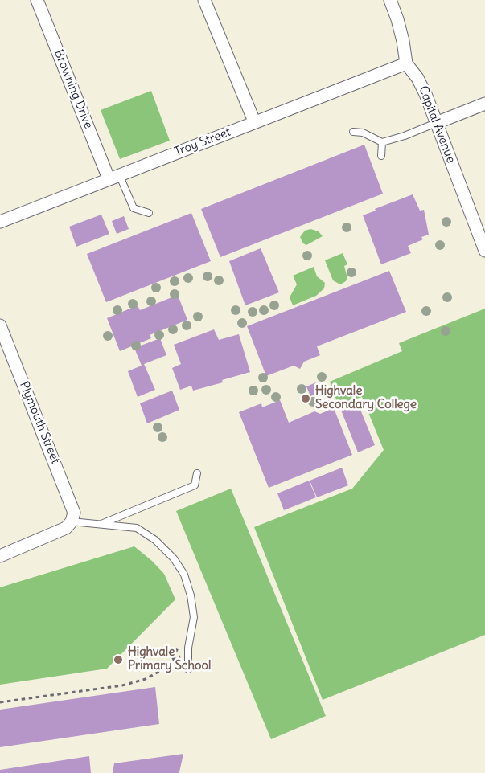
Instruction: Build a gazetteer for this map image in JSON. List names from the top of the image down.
{
  "streets": {
    "street": [
      "Browning Drive",
      "Capital Avenue",
      "Troy Street",
      "Plymouth Street"
    ]
  },
  "crossings": [
    ["Browning Drive", "Troy Street"],
    ["Capital Avenue", "Troy Street"]
  ],
  "places": ["Highvale Secondary College", "Highvale Primary School"]
}
